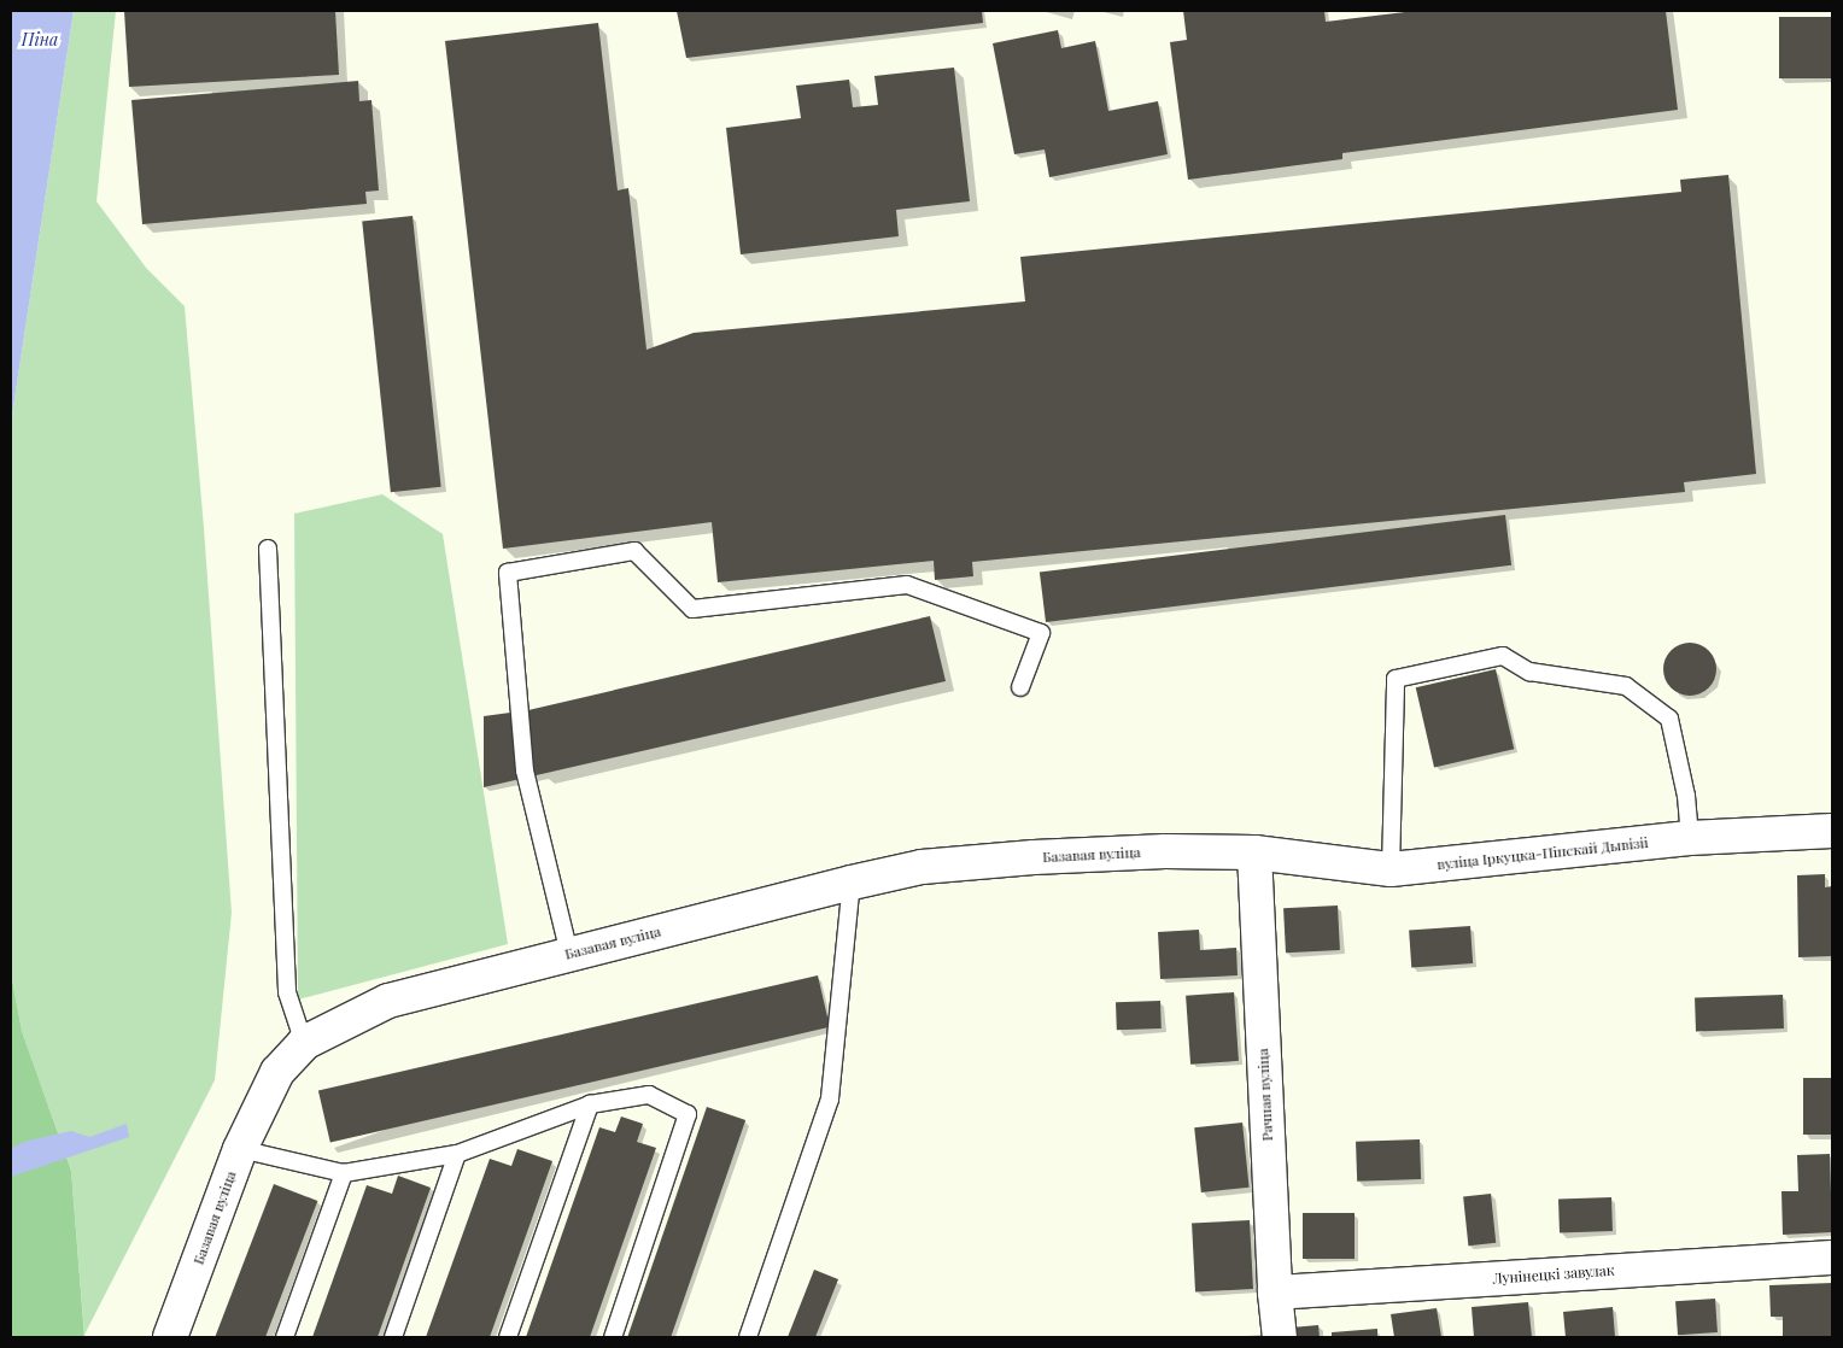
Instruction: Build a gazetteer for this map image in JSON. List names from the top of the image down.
{
  "streets": {
    "street": [
      "вуліца Іркуцка-Пінскай Дывізіі",
      "Базавая вуліца",
      "Рачная вуліца",
      "Лунінецкі завулак"
    ]
  },
  "crossings": [
    ["вуліца Іркуцка-Пінскай Дывізіі", "Базавая вуліца"],
    ["вуліца Іркуцка-Пінскай Дывізіі", "Рачная вуліца"],
    ["Базавая вуліца", "Рачная вуліца"],
    ["Рачная вуліца", "Лунінецкі завулак"]
  ],
  "water": ["Піна"]
}
